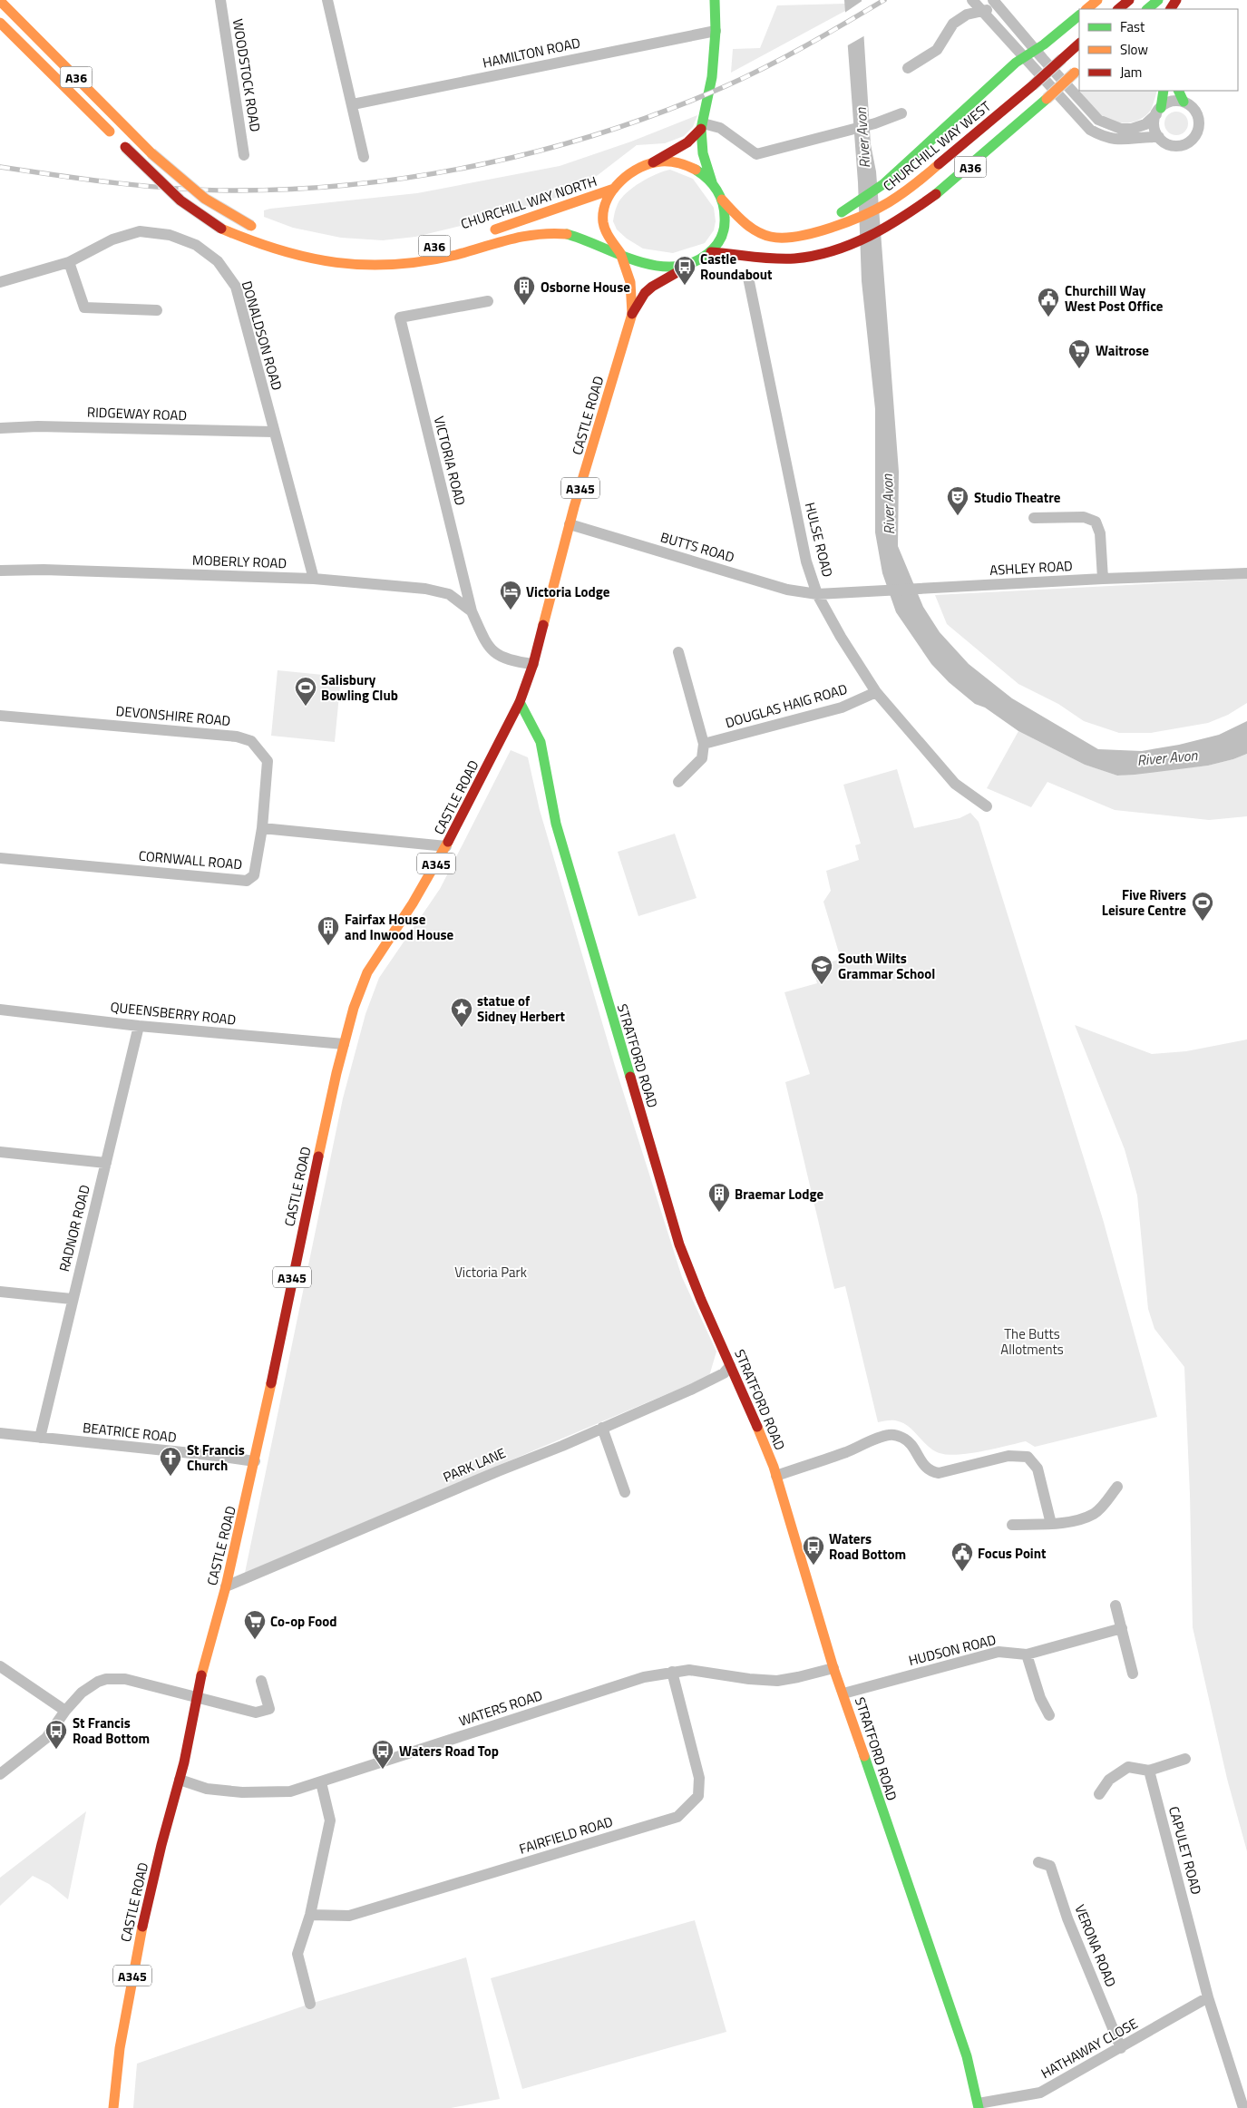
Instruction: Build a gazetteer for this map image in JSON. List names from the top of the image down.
{
  "streets": {
    "main road": [
      "A36",
      "CHURCHILL WAY WEST",
      "CHURCHILL WAY NORTH",
      "CASTLE ROAD",
      "A345",
      "STRATFORD ROAD"
    ],
    "street": [
      "HAMILTON ROAD",
      "WOODSTOCK ROAD",
      "DONALDSON ROAD",
      "RIDGEWAY ROAD",
      "VICTORIA ROAD",
      "HULSE ROAD",
      "BUTTS ROAD",
      "MOBERLY ROAD",
      "ASHLEY ROAD",
      "DOUGLAS HAIG ROAD",
      "DEVONSHIRE ROAD",
      "CORNWALL ROAD",
      "QUEENSBERRY ROAD",
      "RADNOR ROAD",
      "BEATRICE ROAD",
      "PARK LANE",
      "HUDSON ROAD",
      "WATERS ROAD",
      "FAIRFIELD ROAD",
      "CAPULET ROAD",
      "VERONA ROAD",
      "HATHAWAY CLOSE"
    ]
  },
  "crossings": [
    ["A36", "CHURCHILL WAY WEST"],
    ["A36", "CHURCHILL WAY NORTH"],
    ["A36", "A345"],
    ["CHURCHILL WAY WEST", "CHURCHILL WAY NORTH"],
    ["CHURCHILL WAY WEST", "A345"],
    ["CHURCHILL WAY NORTH", "A345"],
    ["DONALDSON ROAD", "RIDGEWAY ROAD"],
    ["DONALDSON ROAD", "MOBERLY ROAD"],
    ["CASTLE ROAD", "VICTORIA ROAD"],
    ["CASTLE ROAD", "A345"],
    ["CASTLE ROAD", "BUTTS ROAD"],
    ["CASTLE ROAD", "QUEENSBERRY ROAD"],
    ["CASTLE ROAD", "STRATFORD ROAD"],
    ["CASTLE ROAD", "BEATRICE ROAD"],
    ["CASTLE ROAD", "PARK LANE"],
    ["CASTLE ROAD", "WATERS ROAD"],
    ["VICTORIA ROAD", "MOBERLY ROAD"],
    ["HULSE ROAD", "BUTTS ROAD"],
    ["HULSE ROAD", "ASHLEY ROAD"],
    ["HULSE ROAD", "DOUGLAS HAIG ROAD"],
    ["BUTTS ROAD", "ASHLEY ROAD"],
    ["DEVONSHIRE ROAD", "CORNWALL ROAD"],
    ["QUEENSBERRY ROAD", "RADNOR ROAD"],
    ["STRATFORD ROAD", "PARK LANE"],
    ["STRATFORD ROAD", "HUDSON ROAD"],
    ["STRATFORD ROAD", "WATERS ROAD"],
    ["STRATFORD ROAD", "HATHAWAY CLOSE"],
    ["RADNOR ROAD", "BEATRICE ROAD"],
    ["WATERS ROAD", "FAIRFIELD ROAD"],
    ["CAPULET ROAD", "HATHAWAY CLOSE"],
    ["VERONA ROAD", "HATHAWAY CLOSE"]
  ],
  "water": ["River Avon"],
  "parks": ["Victoria Park", "The Butts Allotments"],
  "places": {
    "bus stop": [
      "Castle Roundabout",
      "Waters Road Bottom",
      "St Francis Road Bottom",
      "Waters Road Top"
    ],
    "building": ["Osborne House", "Fairfax House and Inwood House", "Braemar Lodge"],
    "public building": ["Churchill Way West Post Office", "Focus Point"],
    "supermarket": ["Waitrose", "Co-op Food"],
    "theatre": ["Studio Theatre"],
    "hotel": ["Victoria Lodge"],
    "sports": ["Salisbury Bowling Club", "Five Rivers Leisure Centre"],
    "school or university": ["South Wilts Grammar School"],
    "place": ["statue of Sidney Herbert"],
    "church": ["St Francis Church"]
  },
  "legend": ["Fast", "Slow", "Jam"]
}
